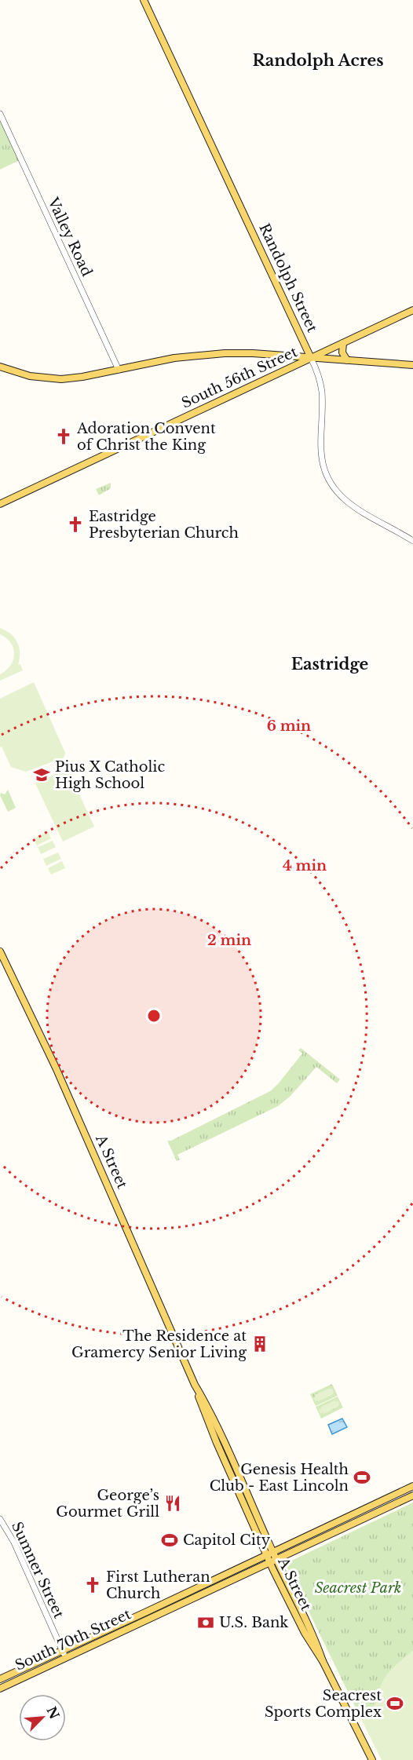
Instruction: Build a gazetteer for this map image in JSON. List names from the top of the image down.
{
  "streets": {
    "main road": [
      "Randolph Street",
      "South 56th Street",
      "A Street",
      "South 70th Street"
    ],
    "street": ["Valley Road", "Sumner Street"]
  },
  "crossings": [
    ["Randolph Street", "South 56th Street"],
    ["A Street", "South 70th Street"],
    ["Sumner Street", "South 70th Street"]
  ],
  "districts": ["Randolph Acres", "Eastridge"],
  "parks": ["Seacrest Park"],
  "places": {
    "church": ["Adoration Convent of Christ the King", "Eastridge Presbyterian Church", "First Lutheran Church"],
    "school or university": ["Pius X Catholic High School"],
    "building": ["The Residence at Gramercy Senior Living"],
    "sports": ["Genesis Health Club - East Lincoln", "Capitol City", "Seacrest Sports Complex"],
    "restaurant": ["George’s Gourmet Grill"],
    "bank": ["U.S. Bank"]
  },
  "north": "top right",
  "rings": ["6 min", "4 min", "2 min"]
}
